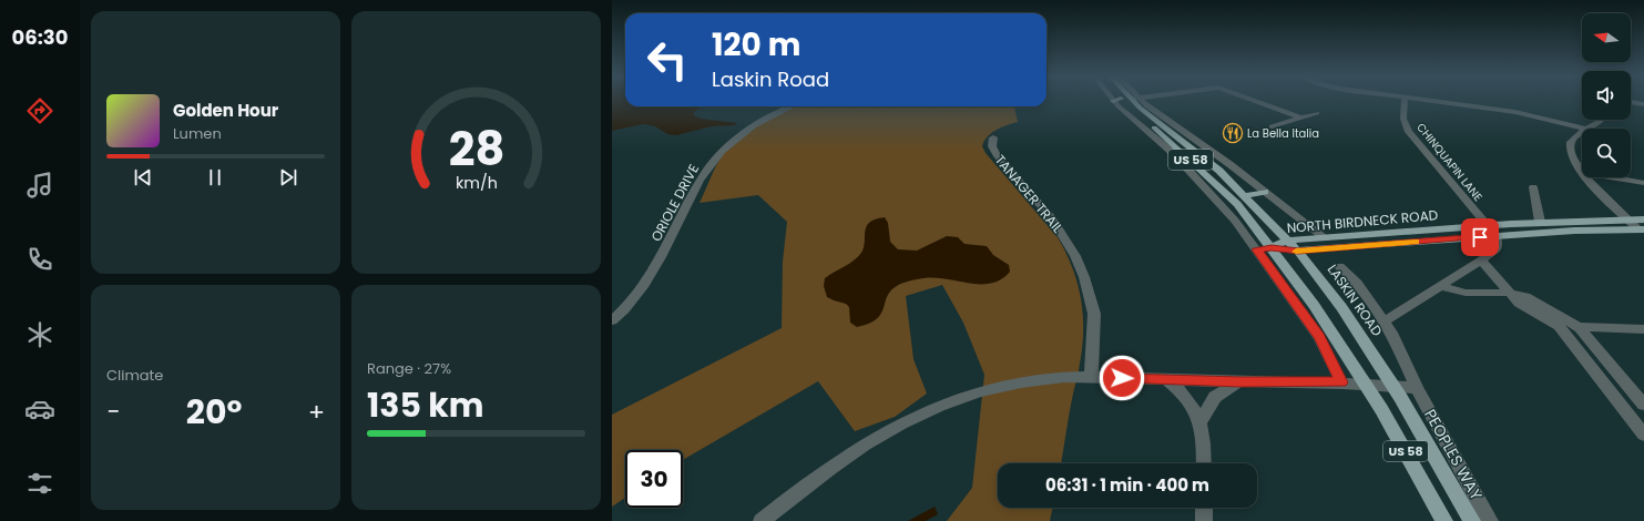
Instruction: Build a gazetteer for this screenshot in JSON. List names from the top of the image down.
{
  "streets": {
    "main road": ["US 58", "NORTH BIRDNECK ROAD", "LASKIN ROAD"],
    "street": [
      "CHINQUAPIN LANE",
      "TANAGER TRAIL",
      "ORIOLE DRIVE",
      "PEOPLES WAY"
    ]
  },
  "crossings": [
    ["US 58", "NORTH BIRDNECK ROAD"],
    ["CHINQUAPIN LANE", "NORTH BIRDNECK ROAD"],
    ["NORTH BIRDNECK ROAD", "LASKIN ROAD"]
  ],
  "places": {
    "restaurant": ["La Bella Italia"]
  },
  "north": "left",
  "page": {
    "tabs": "06:30",
    "turn": ["120 m", "Laskin Road"],
    "song": ["Golden Hour", "Lumen"],
    "tile": [
      "Climate",
      ["Range · 27%", "135 km"]
    ],
    "heat": ["−", "20°", "+"],
    "limit": "30",
    "trip": "06:31 · 1 min · 400 m",
    "gauge": ["28", "km/h"]
  }
}
